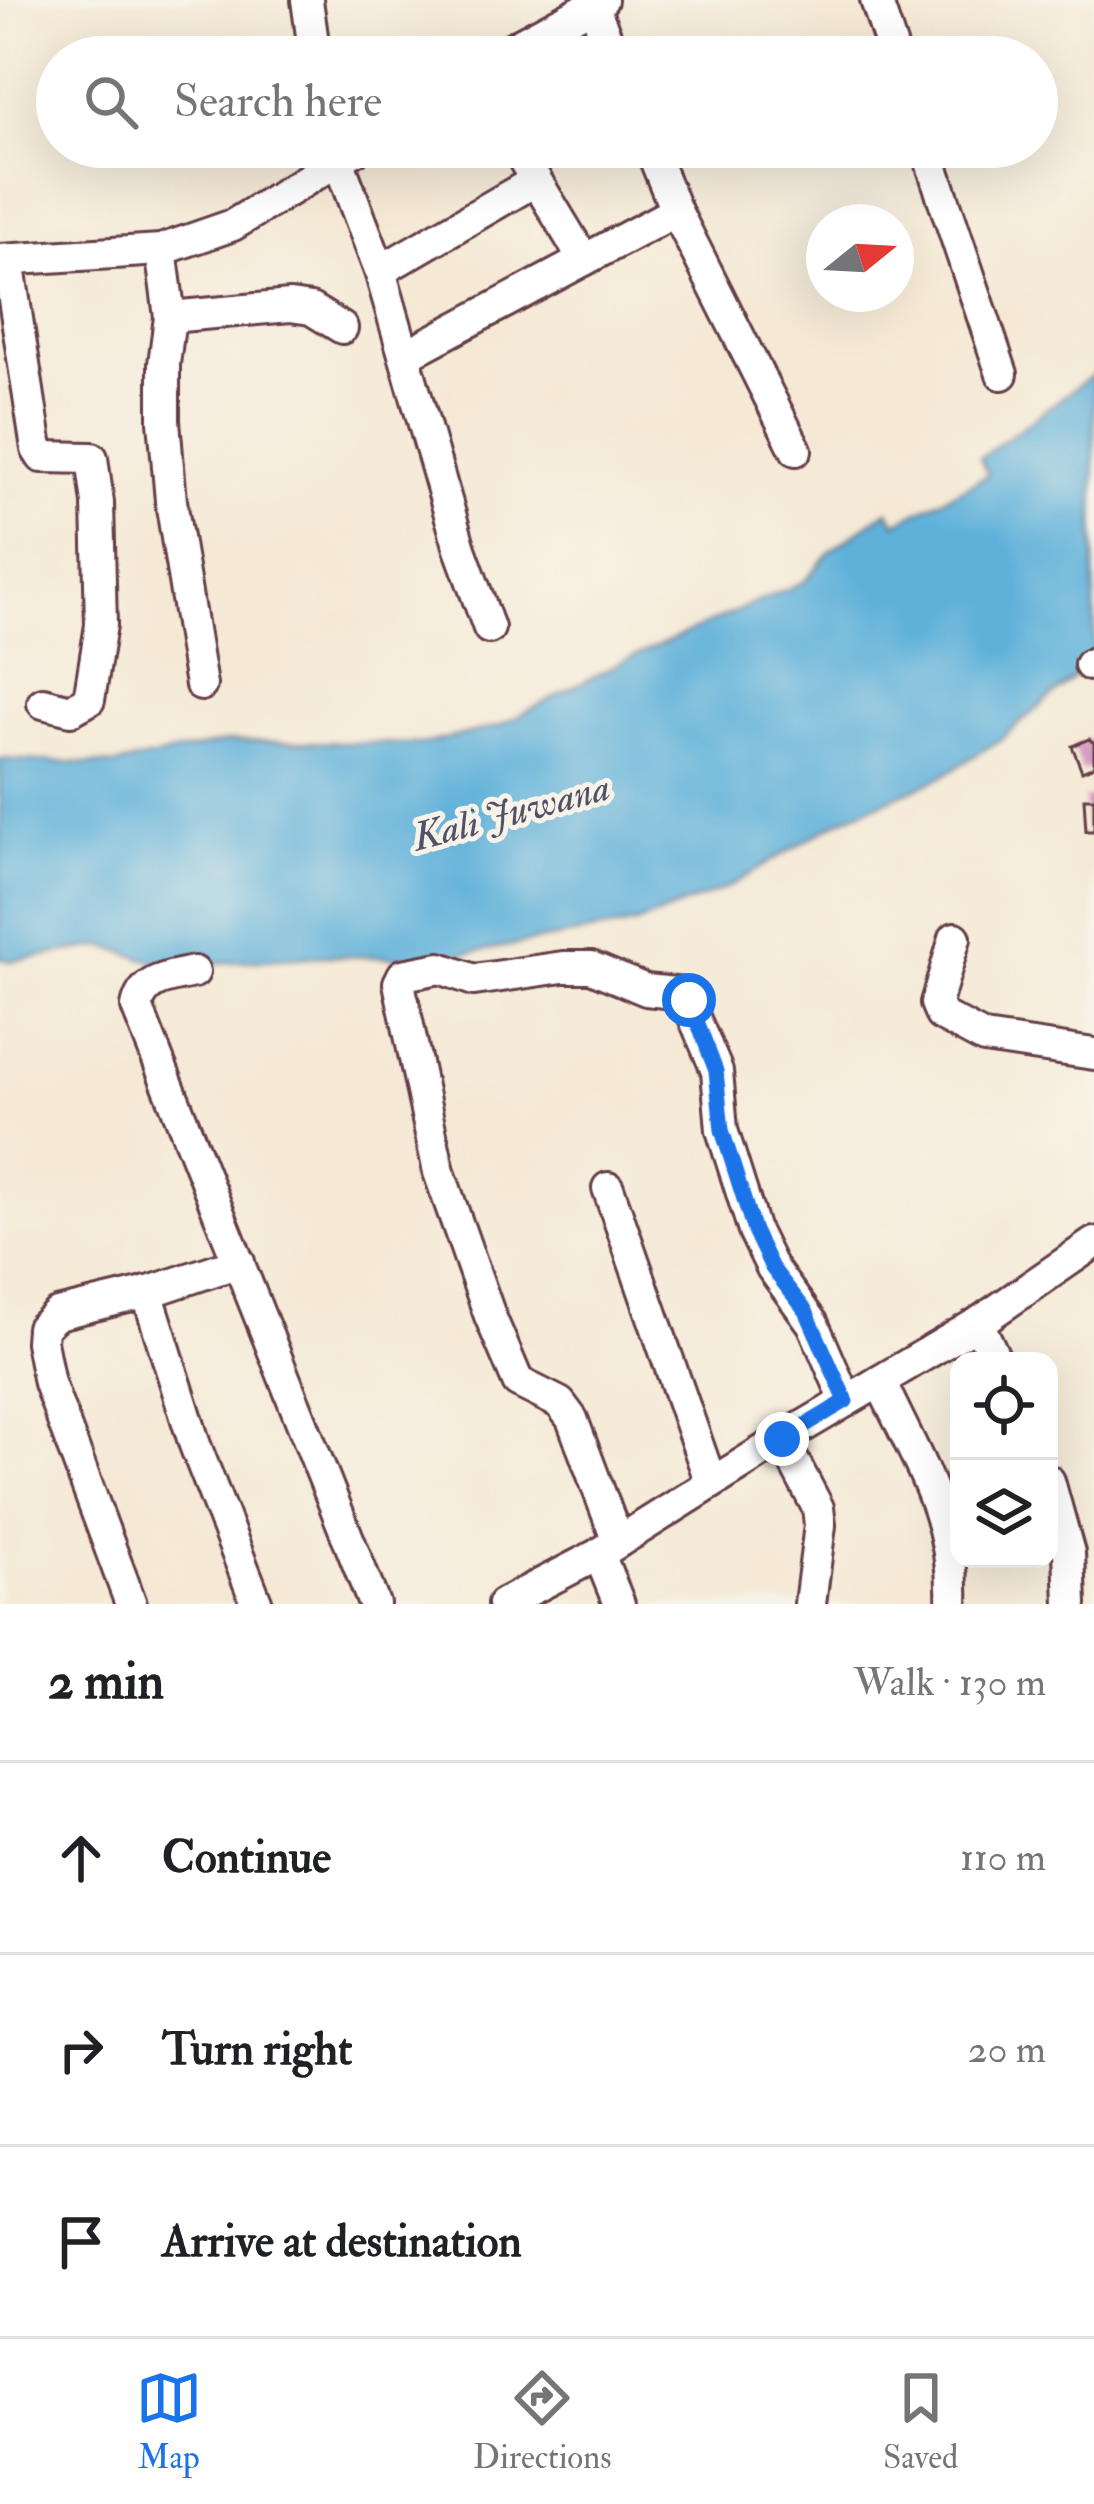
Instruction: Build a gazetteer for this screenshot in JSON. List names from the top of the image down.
{
  "water": ["Kali Juwana"],
  "north": "right",
  "page": {
    "search": "Search here",
    "heading": ["2 min", "Walk · 130 m"],
    "list": [
      ["Continue", "110 m"],
      ["Turn right", "20 m"],
      "Arrive at destination"
    ],
    "nav": ["Map", "Directions", "Saved"]
  }
}
